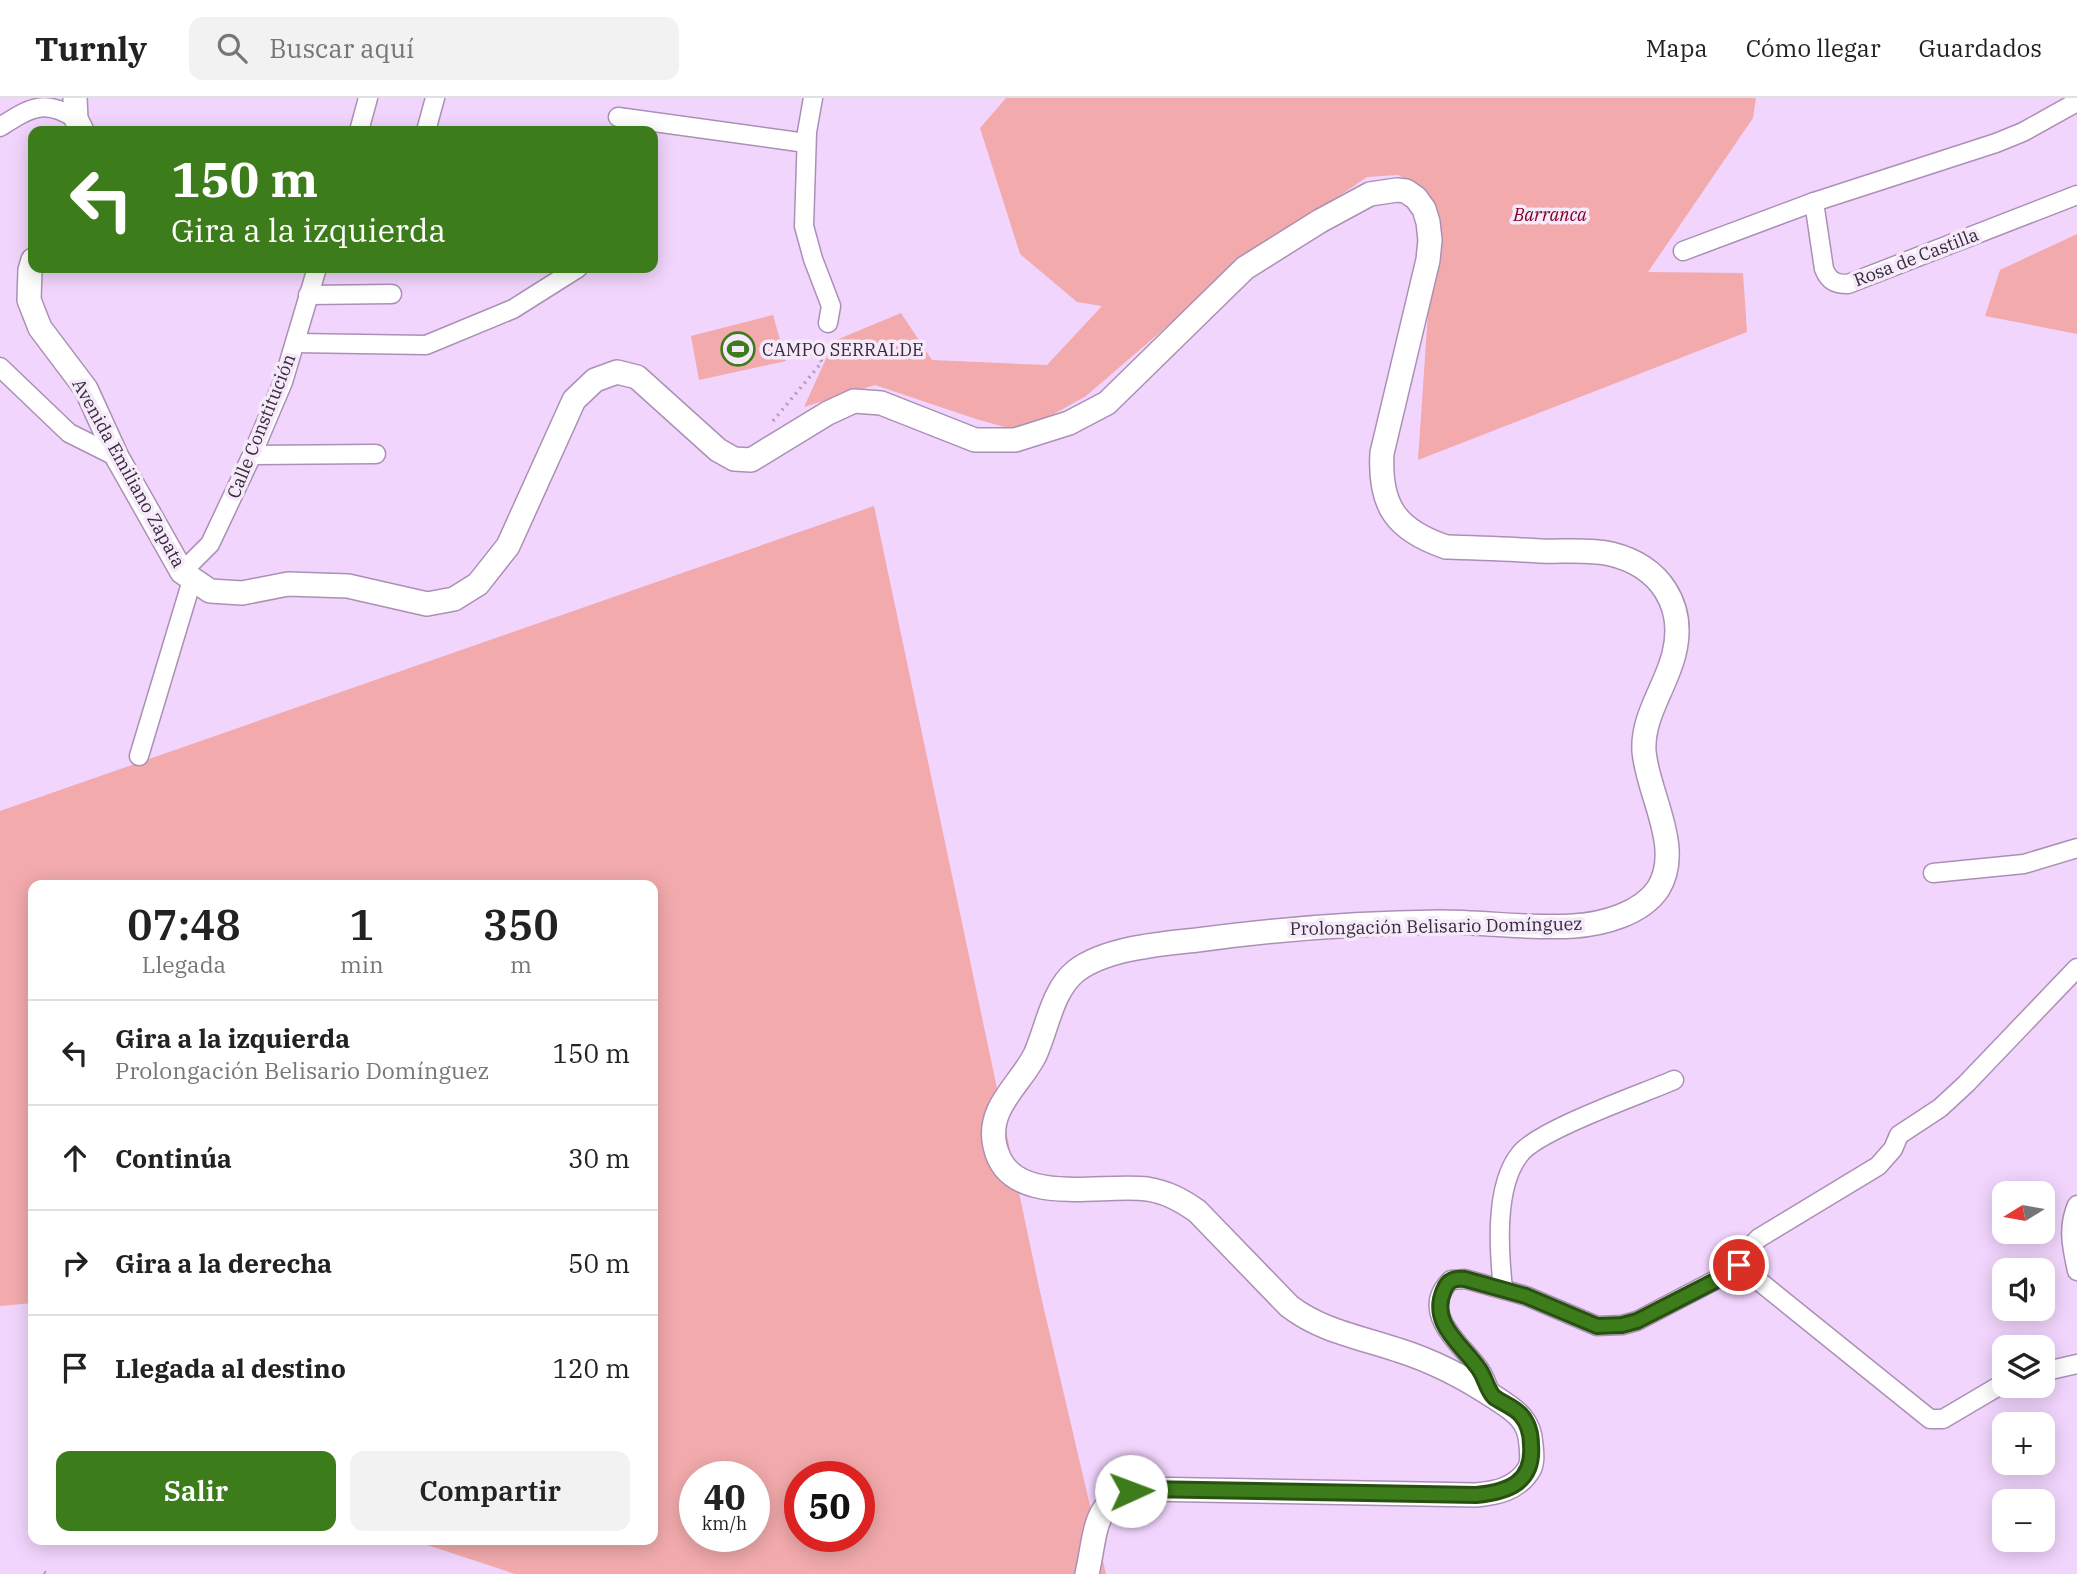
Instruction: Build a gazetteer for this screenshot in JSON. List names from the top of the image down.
{
  "streets": {
    "main road": ["Avenida Emiliano Zapata", "Prolongación Belisario Domínguez"],
    "street": ["Rosa de Castilla", "Calle Constitución"]
  },
  "crossings": [
    ["Calle Constitución", "Avenida Emiliano Zapata"],
    ["Avenida Emiliano Zapata", "Prolongación Belisario Domínguez"]
  ],
  "parks": ["Barranca"],
  "places": {
    "sports": ["CAMPO SERRALDE"]
  },
  "north": "left",
  "page": {
    "header": "Turnly",
    "search": "Buscar aquí",
    "nav": ["Mapa", "Cómo llegar", "Guardados"],
    "turn": ["150 m", "Gira a la izquierda"],
    "eta": [
      "07:48",
      "Llegada",
      "1",
      "min",
      "350",
      "m"
    ],
    "list": [
      {
        "name": "Gira a la izquierda",
        "note": "Prolongación Belisario Domínguez",
        "value": "150 m"
      },
      {
        "name": "Continúa",
        "value": "30 m"
      },
      {
        "name": "Gira a la derecha",
        "value": "50 m"
      },
      {
        "name": "Llegada al destino",
        "value": "120 m"
      }
    ],
    "map_buttons": ["+", "−"],
    "buttons": ["Salir", "Compartir"],
    "speed": "40 km/h",
    "limit": "50"
  }
}
